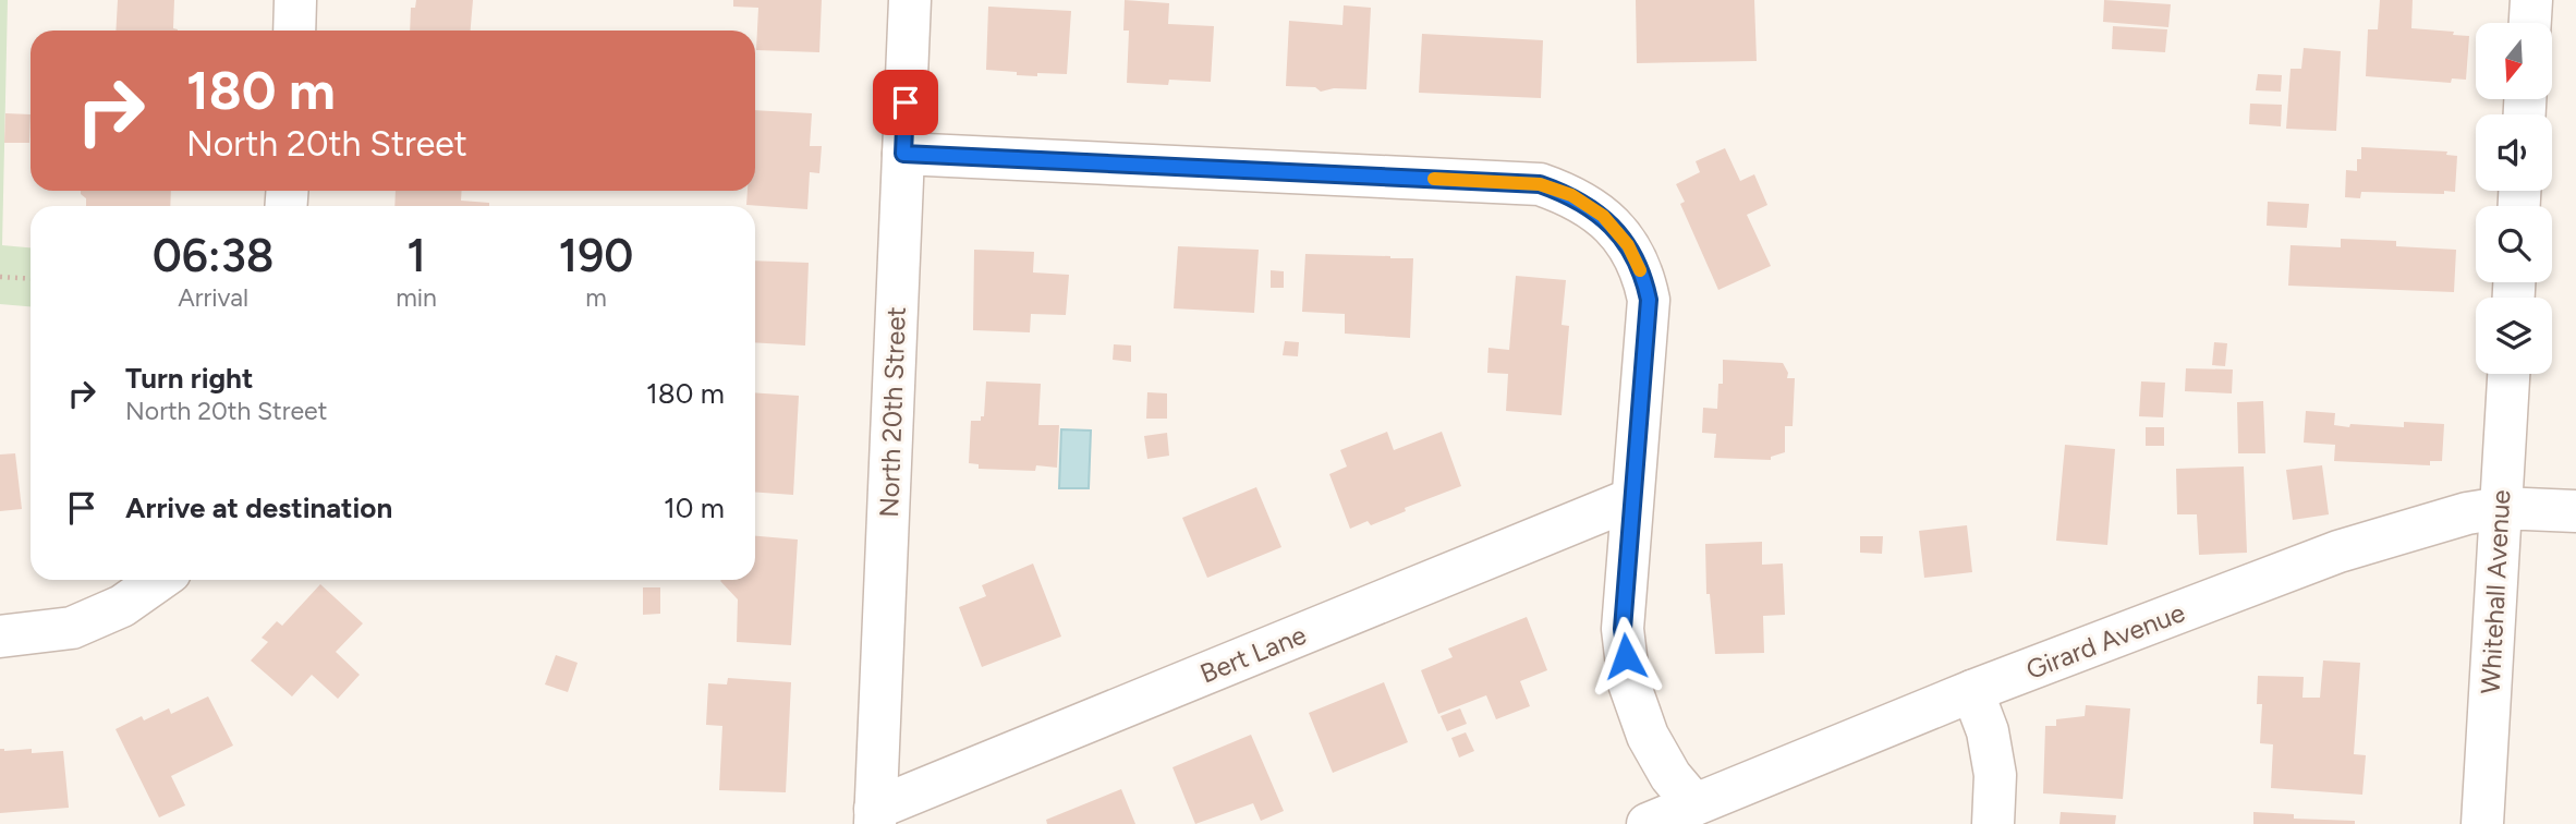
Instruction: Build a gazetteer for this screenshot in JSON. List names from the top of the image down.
{
  "streets": {
    "street": [
      "North 20th Street",
      "Whitehall Avenue",
      "Girard Avenue",
      "Bert Lane"
    ]
  },
  "crossings": [
    ["North 20th Street", "Bert Lane"],
    ["Whitehall Avenue", "Girard Avenue"]
  ],
  "north": "bottom",
  "page": {
    "turn": ["180 m", "North 20th Street"],
    "eta": [
      "06:38",
      "Arrival",
      "1",
      "min",
      "190",
      "m"
    ],
    "list": [
      {
        "name": "Turn right",
        "note": "North 20th Street",
        "value": "180 m"
      },
      {
        "name": "Arrive at destination",
        "value": "10 m"
      }
    ]
  }
}
